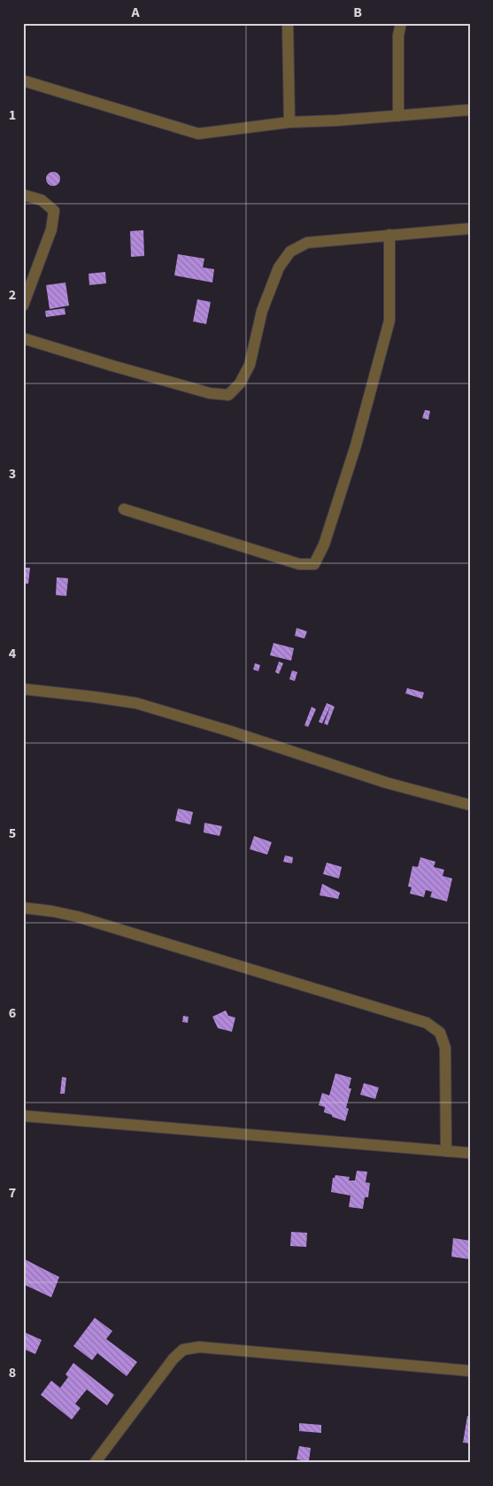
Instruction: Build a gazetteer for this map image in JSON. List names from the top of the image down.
{
  "grid": {
    "columns": ["A", "B"],
    "rows": [
      "1",
      "2",
      "3",
      "4",
      "5",
      "6",
      "7",
      "8"
    ]
  }
}
